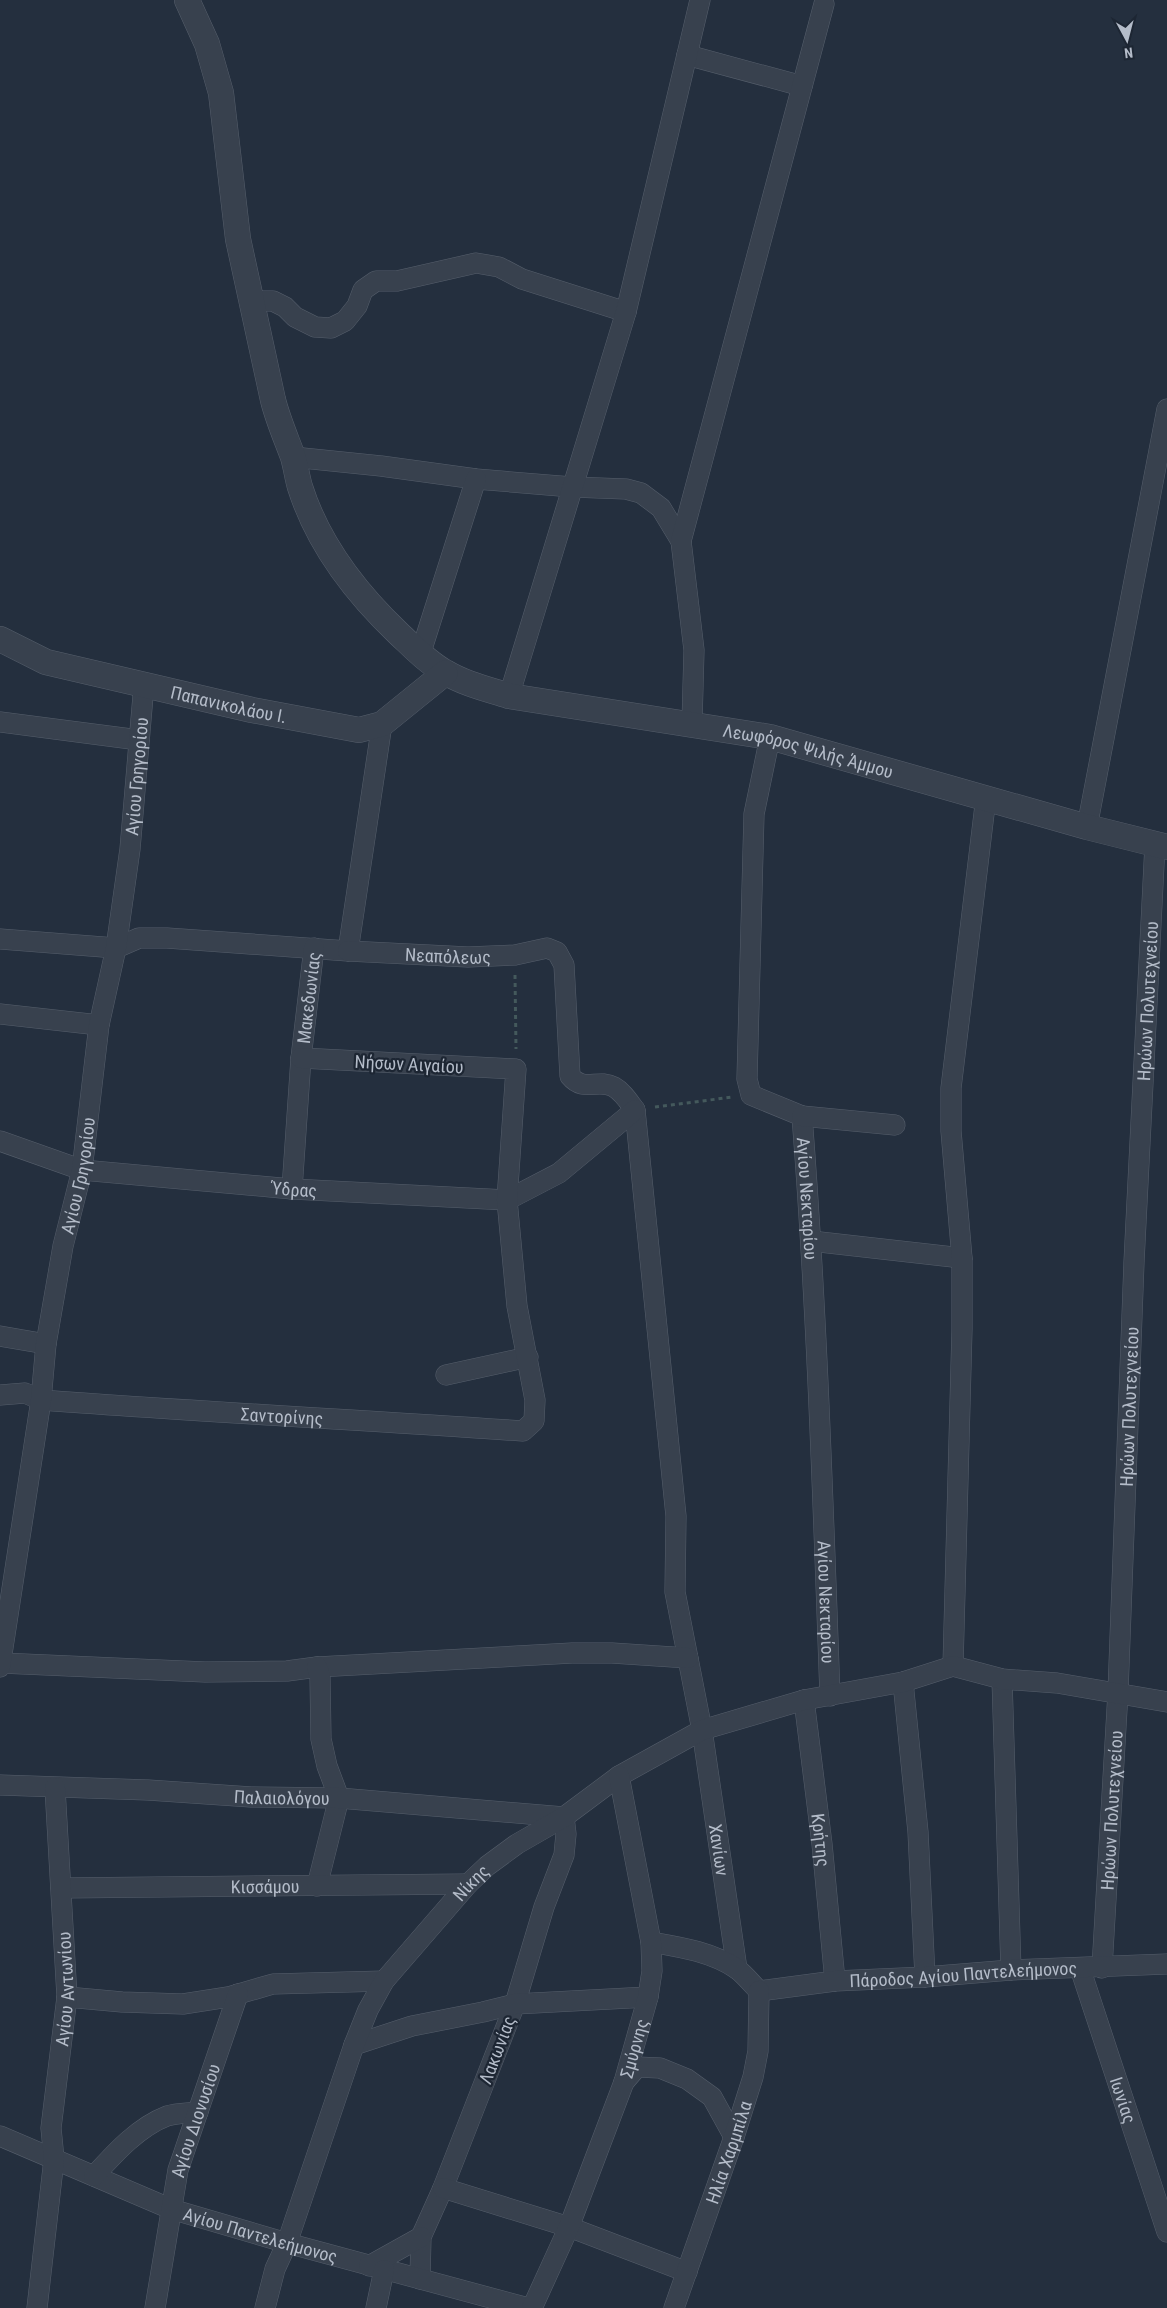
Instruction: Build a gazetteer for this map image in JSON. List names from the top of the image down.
{
  "streets": {
    "street": [
      "Παπανικολάου Ι.",
      "Λεωφόρος Ψιλής Άμμου",
      "Αγίου Γρηγορίου",
      "Νεαπόλεως",
      "Μακεδωνίας",
      "Ηρώων Πολυτεχνείου",
      "Νήσων Αιγαίου",
      "Ύδρας",
      "Αγίου Νεκταρίου",
      "Σαντορίνης",
      "Παλαιολόγου",
      "Κρήτης",
      "Χανίων",
      "Νίκης",
      "Κισσάμου",
      "Πάροδος Αγίου Παντελεήμονος",
      "Αγίου Αντωνίου",
      "Σμύρνης",
      "Λακωνίας",
      "Ιωνίας",
      "Αγίου Διονυσίου",
      "Ηλία Χαρμπίλα",
      "Αγίου Παντελεήμονος"
    ]
  },
  "crossings": [
    ["Παπανικολάου Ι.", "Λεωφόρος Ψιλής Άμμου"],
    ["Παπανικολάου Ι.", "Αγίου Γρηγορίου"],
    ["Παπανικολάου Ι.", "Μακεδωνίας"],
    ["Λεωφόρος Ψιλής Άμμου", "Ηρώων Πολυτεχνείου"],
    ["Αγίου Γρηγορίου", "Ύδρας"],
    ["Αγίου Γρηγορίου", "Σαντορίνης"],
    ["Νεαπόλεως", "Μακεδωνίας"],
    ["Νεαπόλεως", "Χανίων"],
    ["Μακεδωνίας", "Νήσων Αιγαίου"],
    ["Μακεδωνίας", "Ύδρας"],
    ["Ηρώων Πολυτεχνείου", "Πάροδος Αγίου Παντελεήμονος"],
    ["Αγίου Νεκταρίου", "Νίκης"],
    ["Παλαιολόγου", "Νίκης"],
    ["Παλαιολόγου", "Αγίου Αντωνίου"],
    ["Παλαιολόγου", "Λακωνίας"],
    ["Κρήτης", "Νίκης"],
    ["Κρήτης", "Πάροδος Αγίου Παντελεήμονος"],
    ["Χανίων", "Νίκης"],
    ["Νίκης", "Κισσάμου"],
    ["Νίκης", "Σμύρνης"],
    ["Νίκης", "Λακωνίας"],
    ["Νίκης", "Αγίου Παντελεήμονος"],
    ["Κισσάμου", "Αγίου Αντωνίου"],
    ["Πάροδος Αγίου Παντελεήμονος", "Ιωνίας"],
    ["Πάροδος Αγίου Παντελεήμονος", "Ηλία Χαρμπίλα"],
    ["Αγίου Αντωνίου", "Αγίου Παντελεήμονος"],
    ["Λακωνίας", "Αγίου Παντελεήμονος"],
    ["Αγίου Διονυσίου", "Αγίου Παντελεήμονος"]
  ],
  "north": "bottom"
}
